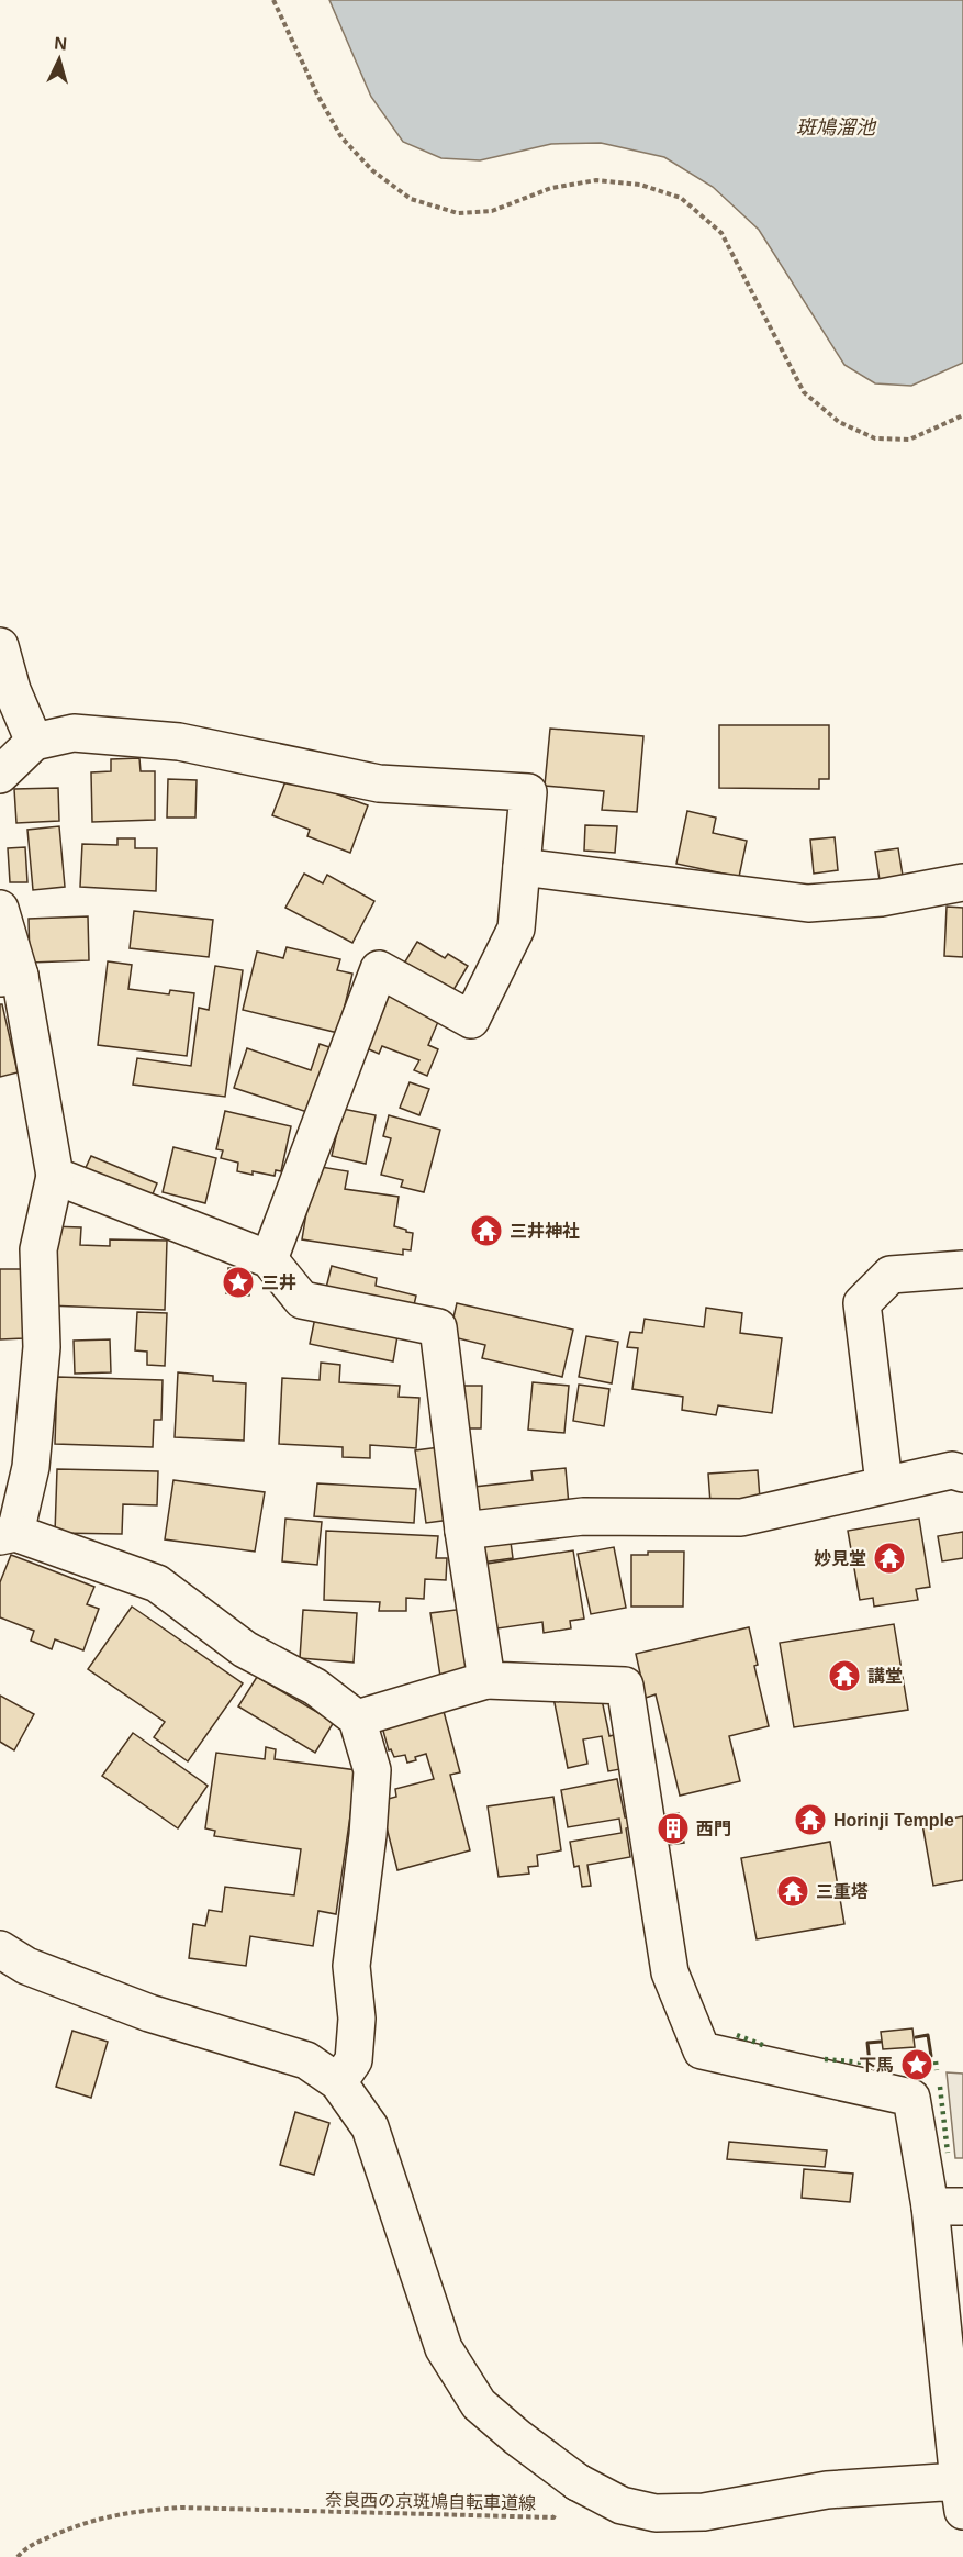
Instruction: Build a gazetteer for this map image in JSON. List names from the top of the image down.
{
  "streets": {
    "path": ["奈良西の京斑鳩自転車道線"]
  },
  "water": ["斑鳩溜池"],
  "places": {
    "temple": [
      "三井神社",
      "妙見堂",
      "講堂",
      "Horinji Temple",
      "三重塔"
    ],
    "place": ["三井", "下馬"],
    "building": ["西門"]
  },
  "north": "top"
}
